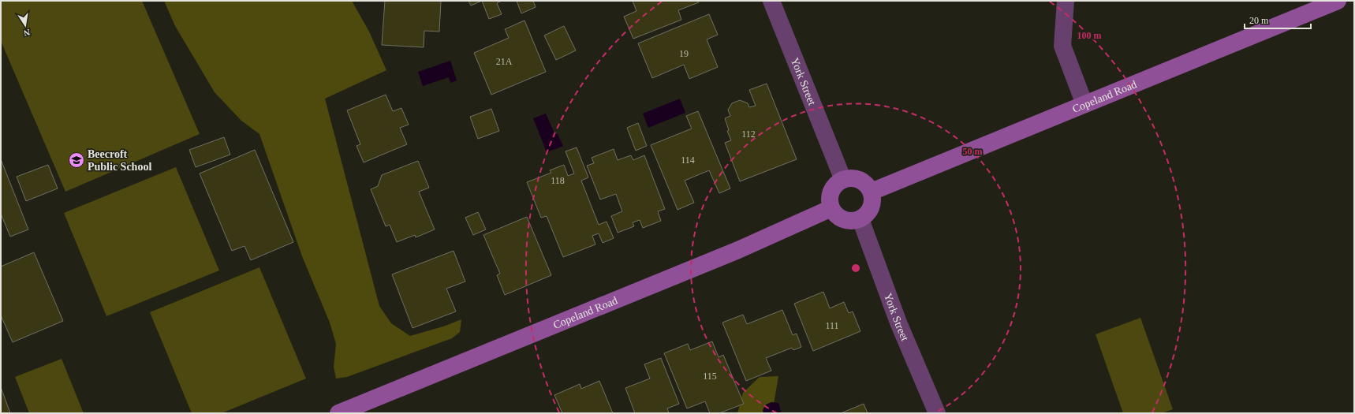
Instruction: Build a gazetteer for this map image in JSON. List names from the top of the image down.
{
  "streets": {
    "main road": ["Copeland Road"],
    "street": ["York Street"]
  },
  "crossings": [
    ["York Street", "Copeland Road"]
  ],
  "places": {
    "school or university": ["Beecroft Public School"]
  },
  "house_numbers": [
    "19",
    "21A",
    "112",
    "114",
    "118",
    "111",
    "115"
  ],
  "scale_bar": "20 m",
  "north": "bottom",
  "rings": ["100 m", "50 m"]
}
